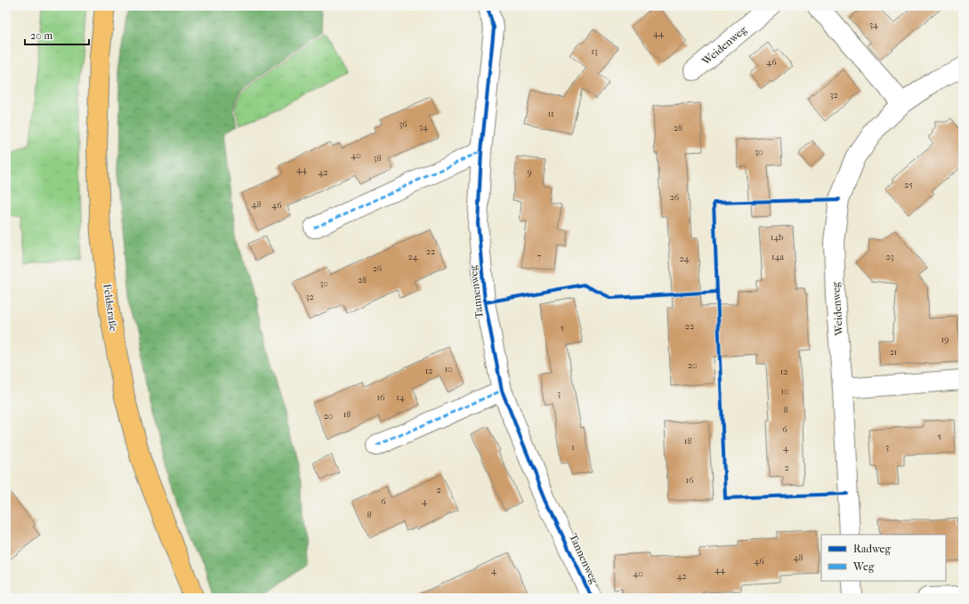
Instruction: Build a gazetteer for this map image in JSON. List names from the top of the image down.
{
  "streets": {
    "main road": ["Feldstraße"],
    "street": ["Weidenweg", "Tannenweg"]
  },
  "house_numbers": [
    "34",
    "44",
    "13",
    "46",
    "32",
    "11",
    "36",
    "34",
    "28",
    "30",
    "40",
    "38",
    "44",
    "42",
    "9",
    "25",
    "26",
    "48",
    "46",
    "14b",
    "22",
    "24",
    "7",
    "14a",
    "23",
    "24",
    "26",
    "28",
    "30",
    "32",
    "22",
    "5",
    "19",
    "21",
    "20",
    "10",
    "12",
    "12",
    "10",
    "3",
    "16",
    "14",
    "8",
    "18",
    "20",
    "6",
    "5",
    "18",
    "1",
    "3",
    "4",
    "2",
    "16",
    "2",
    "6",
    "4",
    "8",
    "48",
    "46",
    "44",
    "4",
    "40",
    "42"
  ],
  "legend": ["Radweg", "Weg"],
  "scale_bar": "20 m"
}
